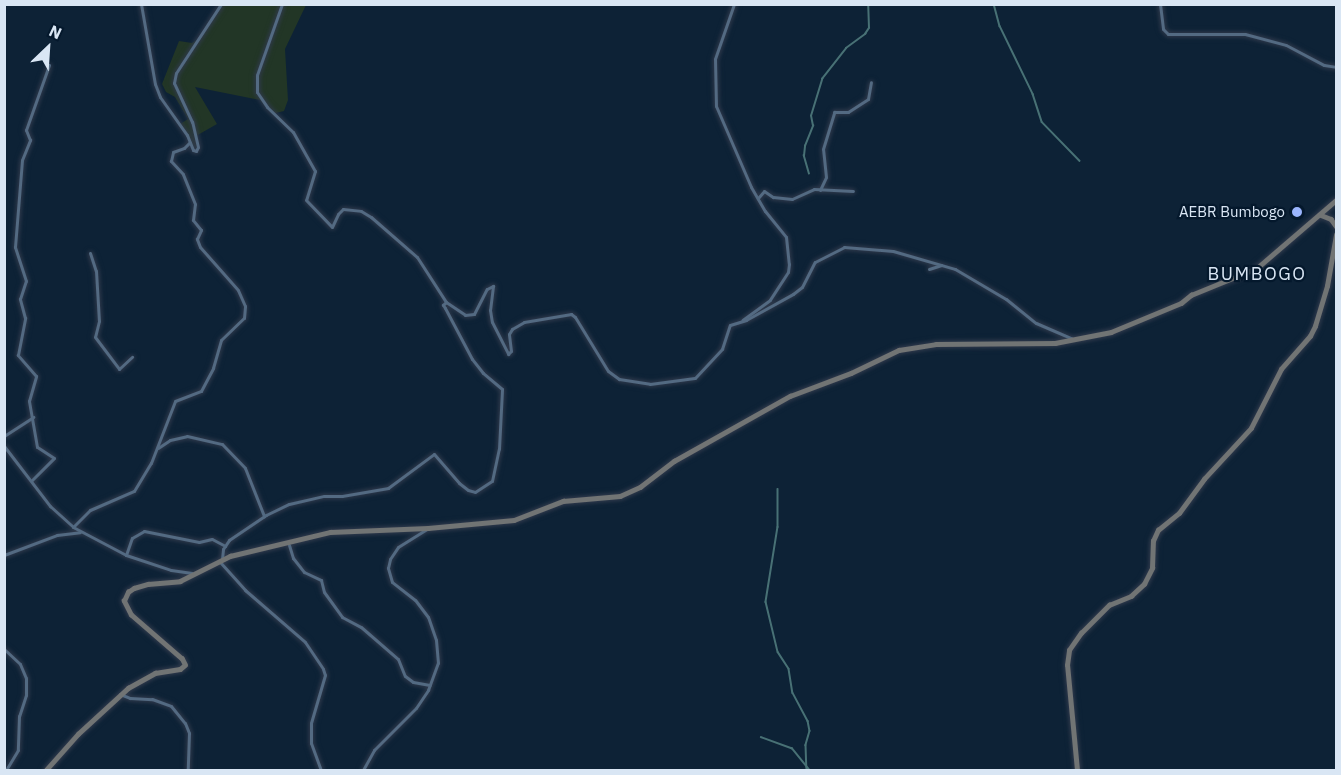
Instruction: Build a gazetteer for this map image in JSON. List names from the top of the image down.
{
  "districts": ["BUMBOGO"],
  "places": ["AEBR Bumbogo"],
  "north": "top right"
}
